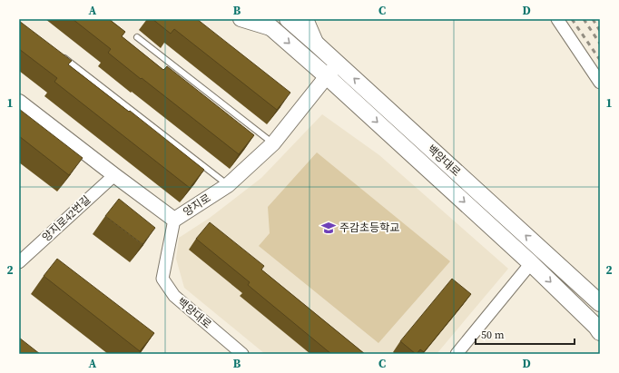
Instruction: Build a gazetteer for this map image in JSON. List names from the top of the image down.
{
  "streets": {
    "main road": ["백양대로"],
    "street": ["양지로", "양지로42번길"]
  },
  "crossings": [
    ["백양대로", "양지로"],
    ["양지로", "양지로42번길"]
  ],
  "places": {
    "school or university": ["주감초등학교"]
  },
  "scale_bar": "50 m",
  "grid": {
    "columns": [
      "A",
      "B",
      "C",
      "D"
    ],
    "rows": ["1", "2"]
  }
}
